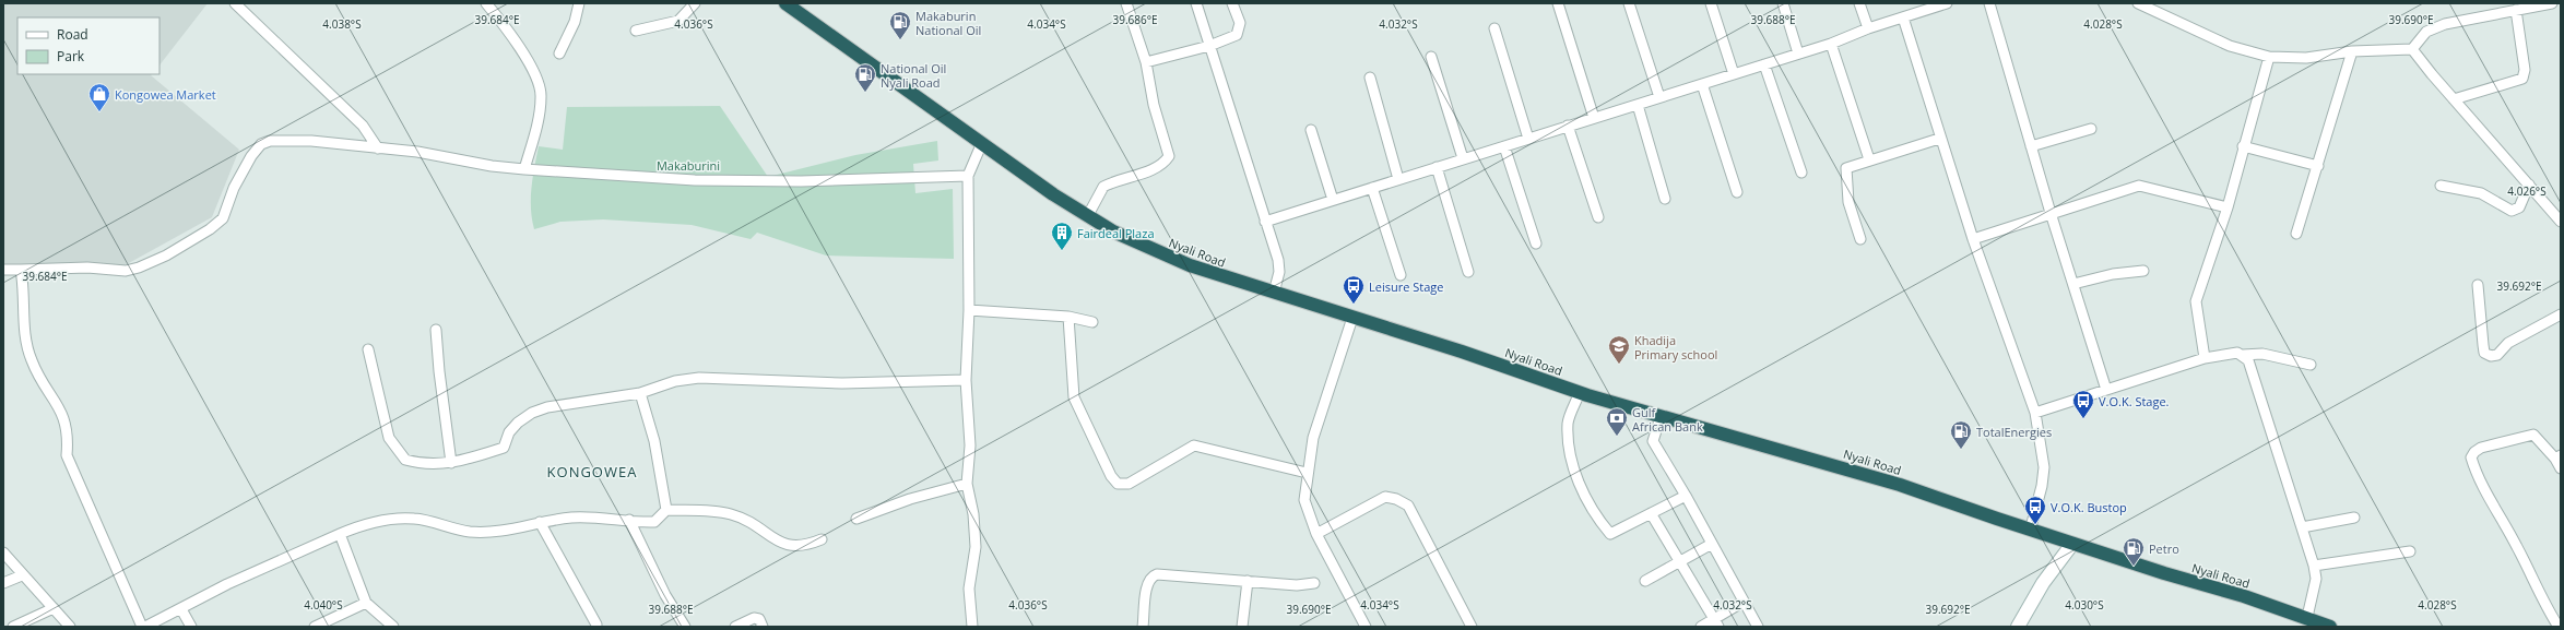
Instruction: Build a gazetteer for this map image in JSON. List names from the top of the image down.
{
  "streets": {
    "highway": ["Nyali Road"]
  },
  "districts": ["KONGOWEA"],
  "parks": ["Makaburini"],
  "places": {
    "fuel station": [
      "Makaburin National Oil",
      "National Oil Nyali Road",
      "TotalEnergies",
      "Petro"
    ],
    "shop": ["Kongowea Market"],
    "building": ["Fairdeal Plaza"],
    "bus stop": ["Leisure Stage", "V.O.K. Stage.", "V.O.K. Bustop"],
    "school or university": ["Khadija Primary school"],
    "bank": ["Gulf African Bank"]
  },
  "legend": ["Road", "Park"],
  "coordinates": [
    "39.684°E",
    "39.686°E",
    "39.690°E",
    "39.688°E",
    "4.038°S",
    "4.036°S",
    "4.034°S",
    "4.032°S",
    "4.028°S",
    "4.026°S",
    "39.692°E",
    "4.040°S",
    "4.030°S"
  ]
}
